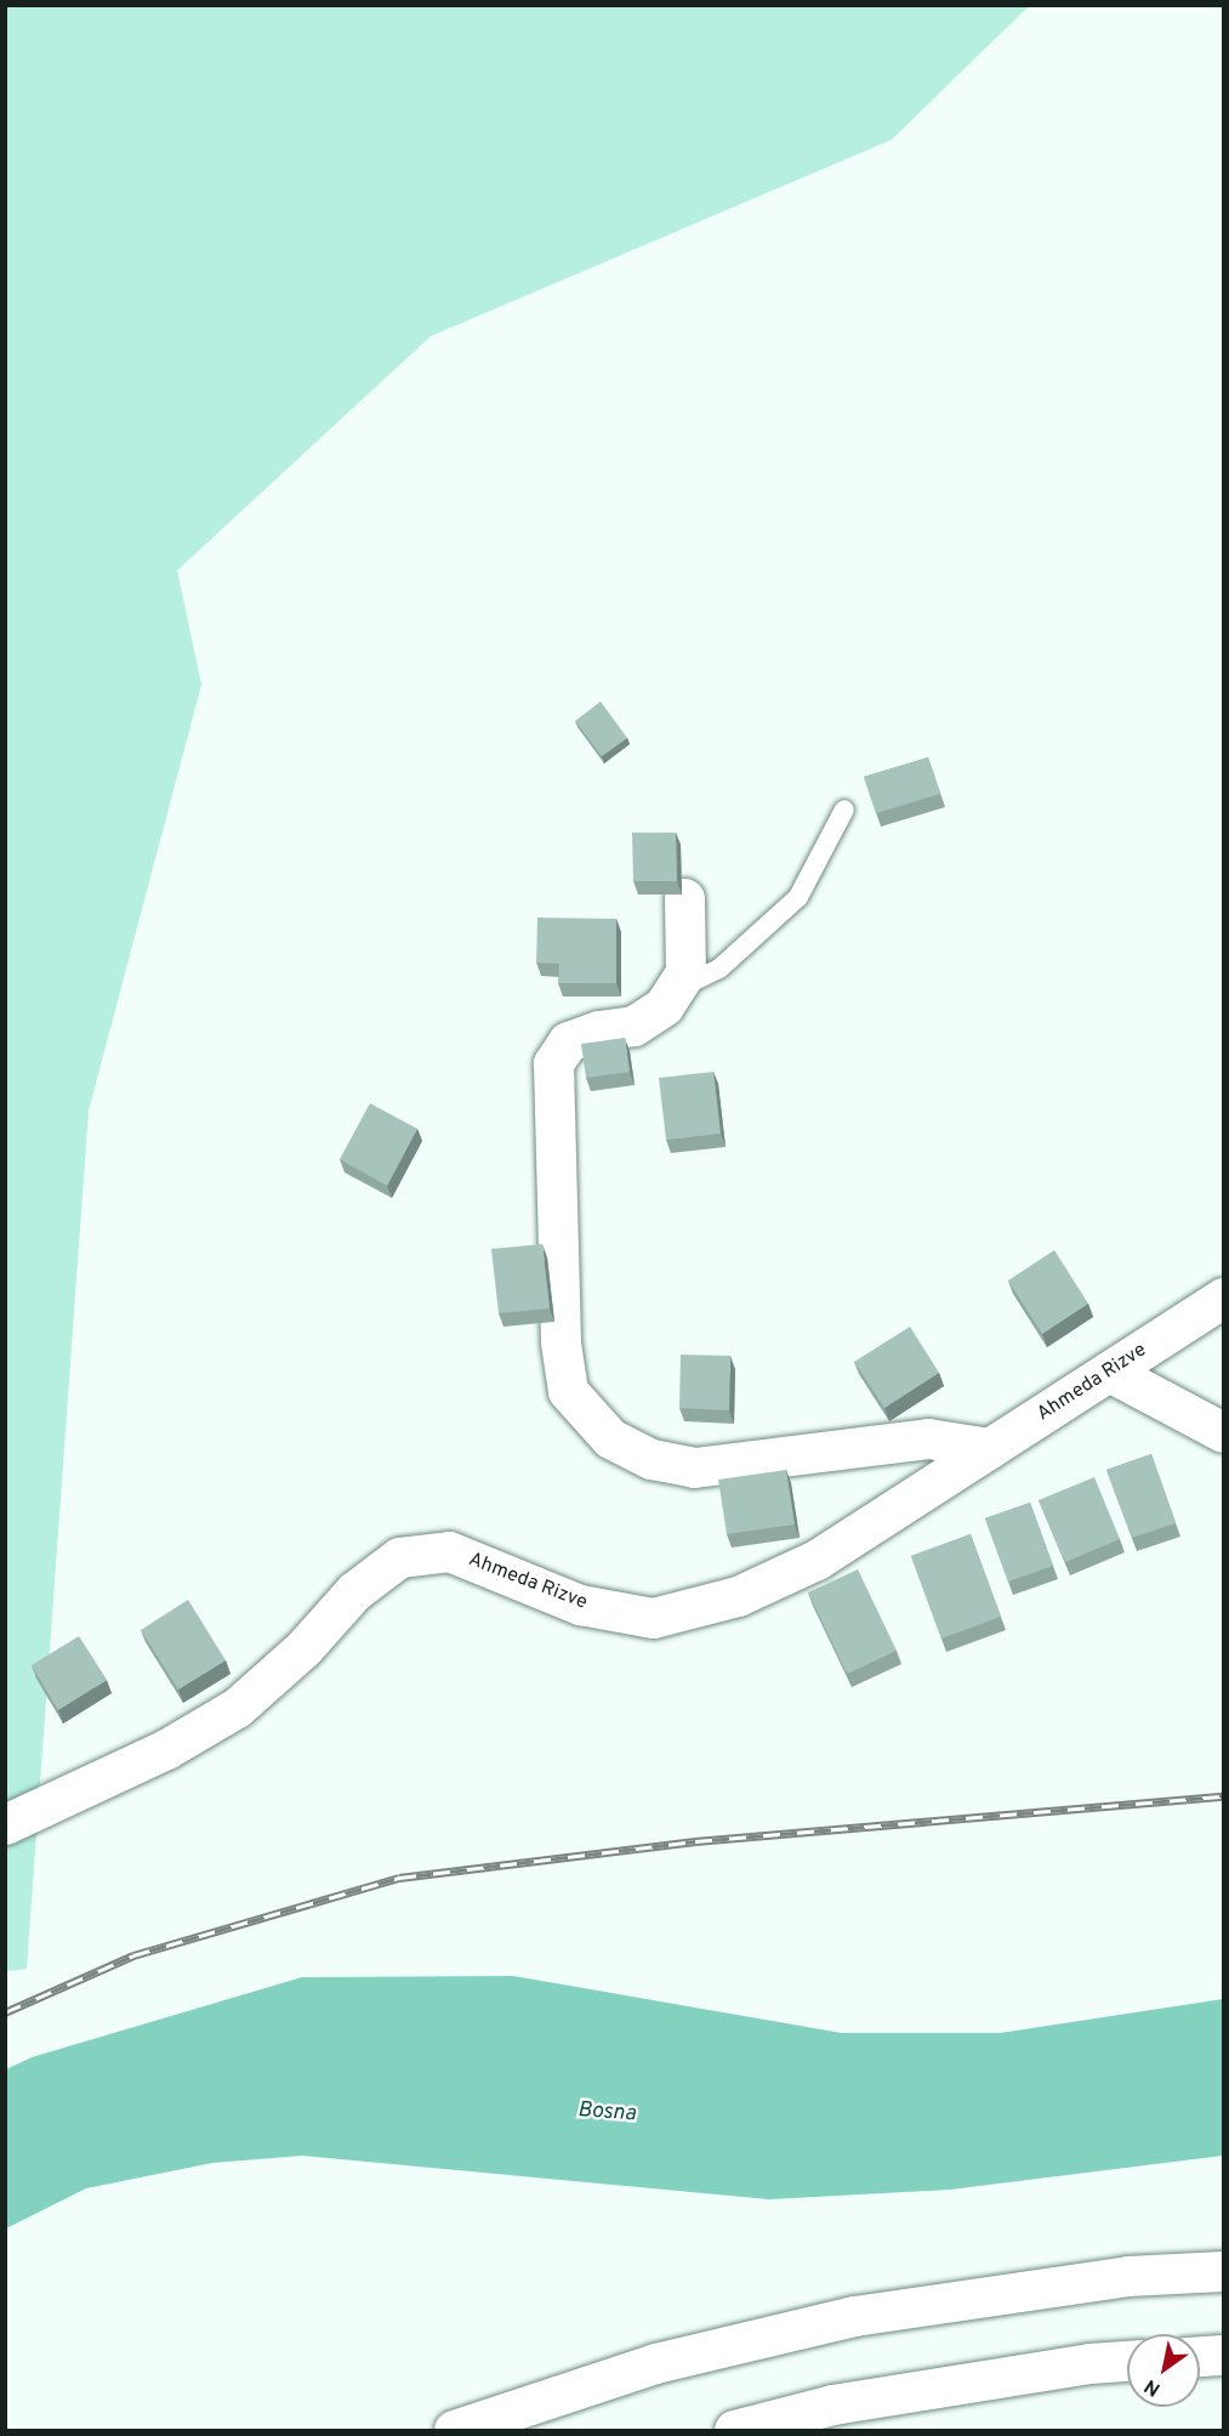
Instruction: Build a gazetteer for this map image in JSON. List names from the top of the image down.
{
  "streets": {
    "main road": ["Ahmeda Rizve"]
  },
  "water": ["Bosna"],
  "north": "bottom left"
}
